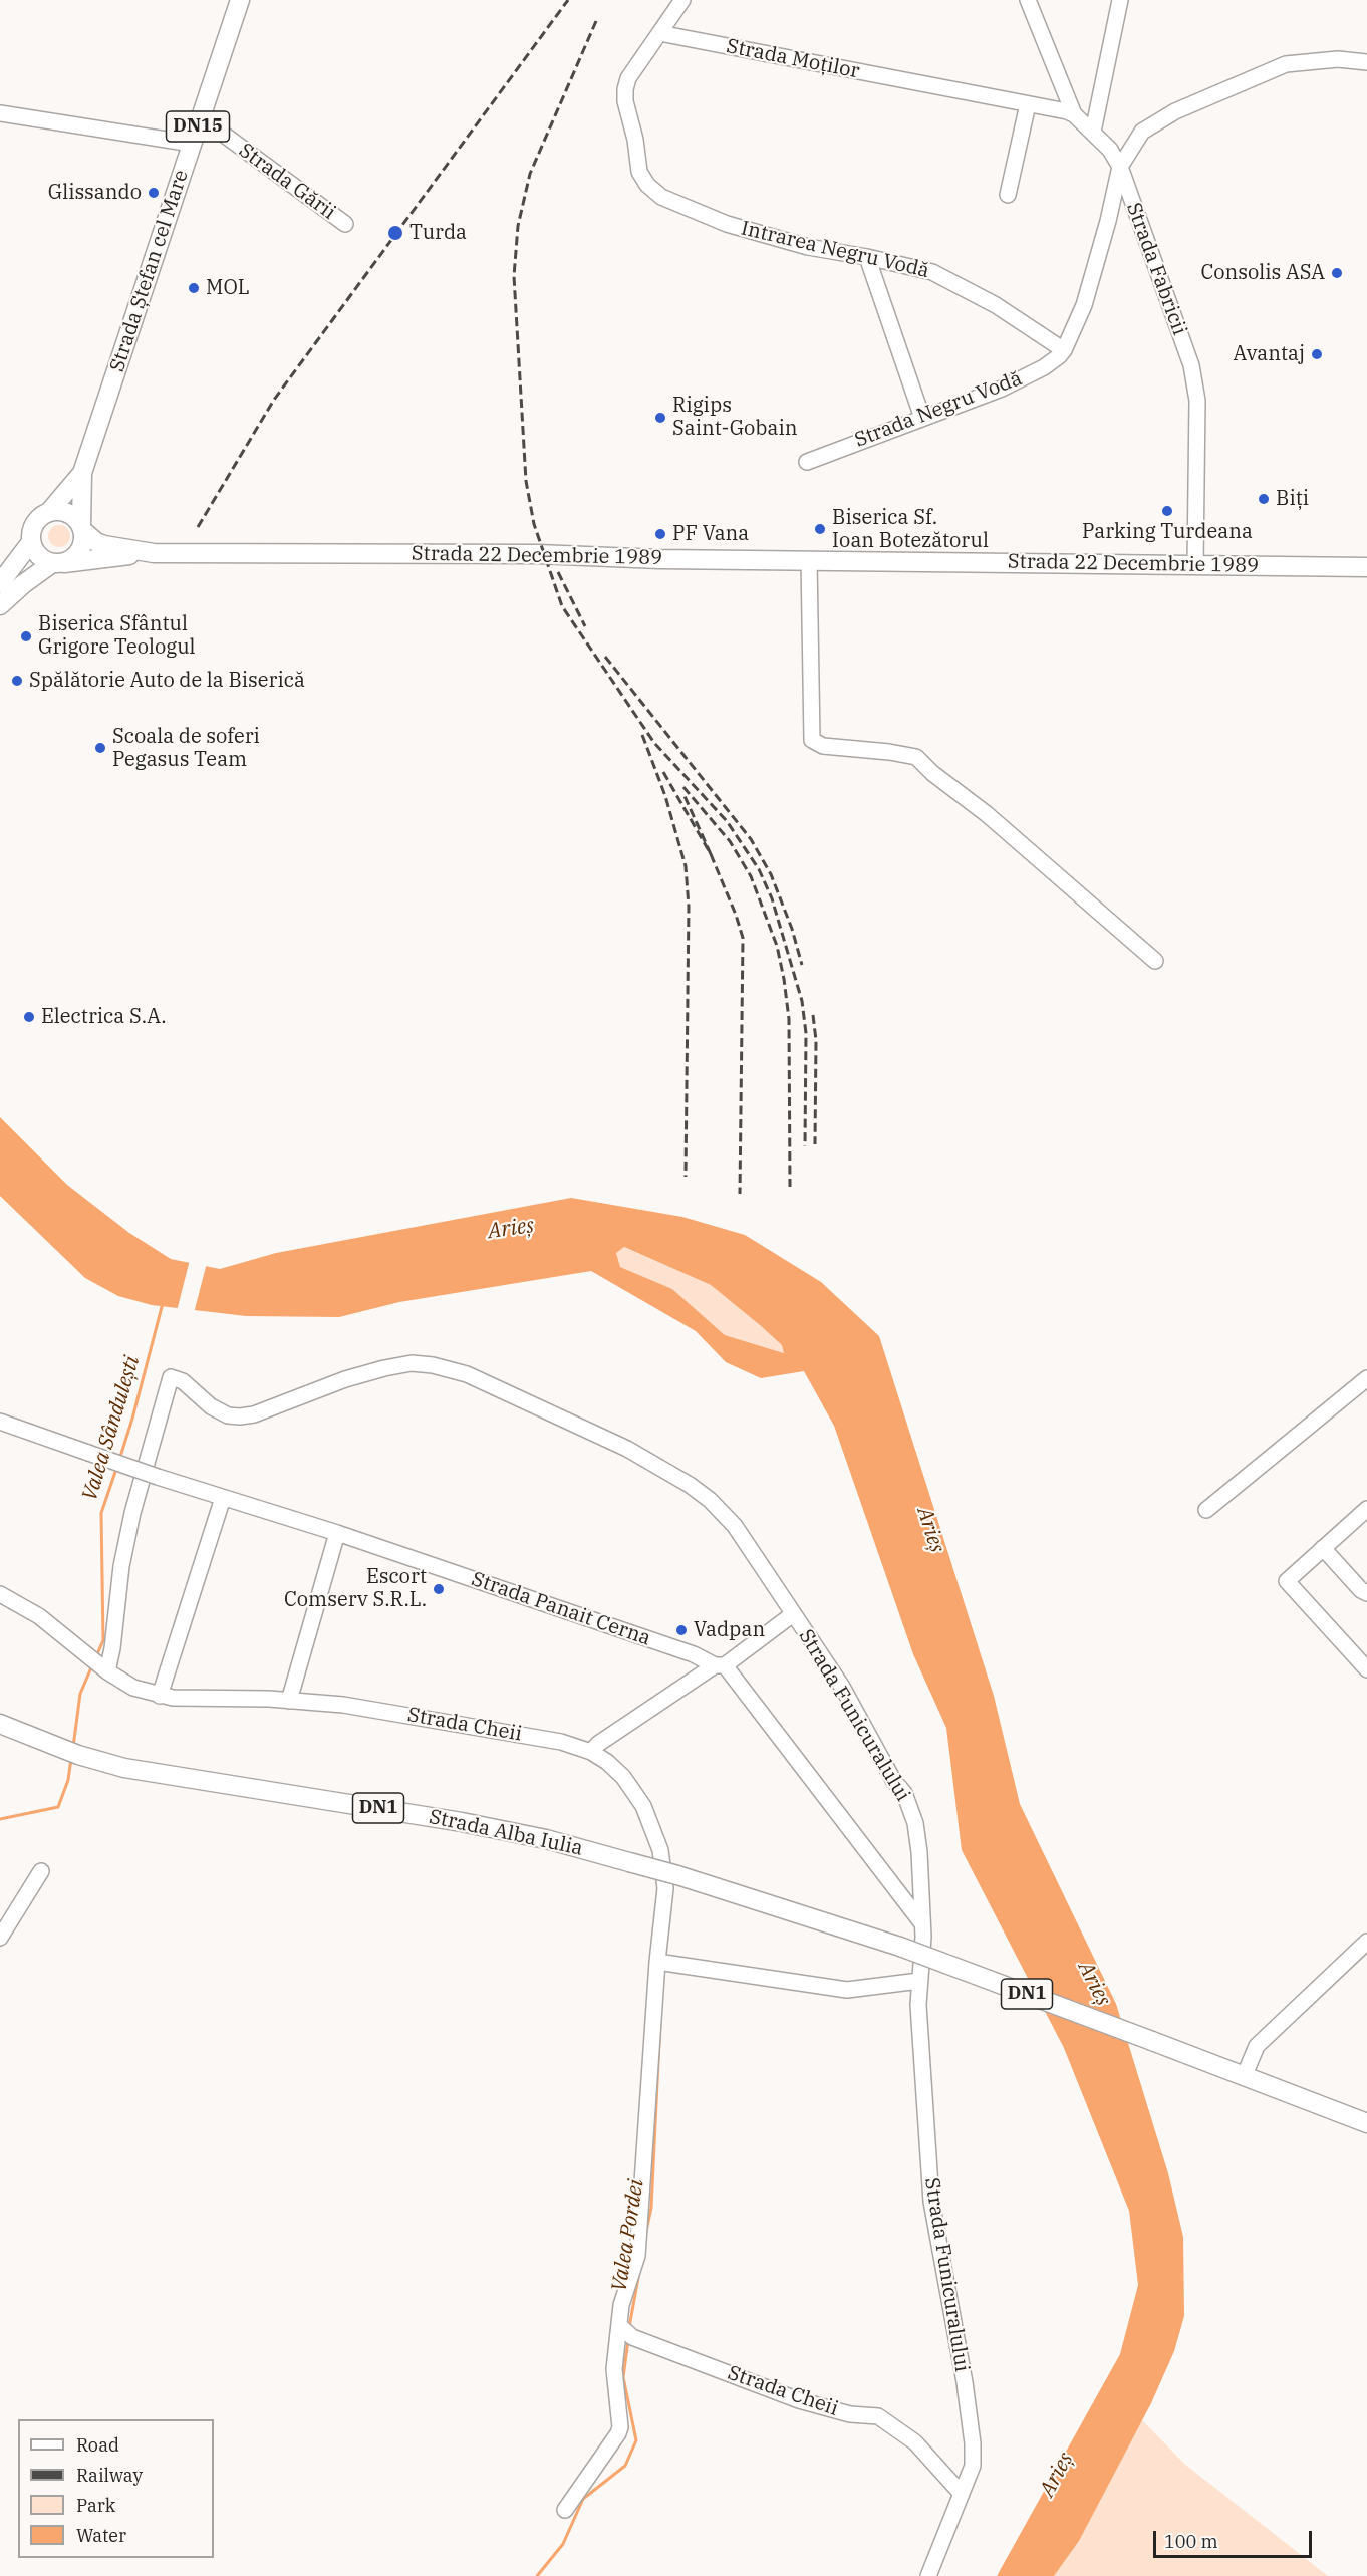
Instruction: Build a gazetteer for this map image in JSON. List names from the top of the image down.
{
  "streets": {
    "main road": [
      "DN15",
      "Strada Ștefan cel Mare",
      "Strada 22 Decembrie 1989",
      "DN1",
      "Strada Alba Iulia"
    ],
    "street": [
      "Strada Moților",
      "Strada Gării",
      "Intrarea Negru Vodă",
      "Strada Fabricii",
      "Strada Negru Vodă",
      "Strada Panait Cerna",
      "Strada Funicuralului",
      "Strada Cheii"
    ]
  },
  "crossings": [
    ["Strada Moților", "Intrarea Negru Vodă"],
    ["Strada Moților", "Strada Fabricii"],
    ["Strada Gării", "Strada Ștefan cel Mare"],
    ["Intrarea Negru Vodă", "Strada Negru Vodă"],
    ["Strada Fabricii", "Strada 22 Decembrie 1989"],
    ["Strada Ștefan cel Mare", "Strada 22 Decembrie 1989"],
    ["Strada Panait Cerna", "Strada Funicuralului"],
    ["Strada Funicuralului", "Strada Cheii"],
    ["DN1", "Strada Alba Iulia"]
  ],
  "water": ["Arieș", "Valea Sândulești", "Valea Pordei"],
  "places": [
    "Glissando",
    "Turda",
    "Consolis ASA",
    "MOL",
    "Avantaj",
    "Rigips Saint-Gobain",
    "Biți",
    "Parking Turdeana",
    "Biserica Sf. Ioan Botezătorul",
    "PF Vana",
    "Biserica Sfântul Grigore Teologul",
    "Spălătorie Auto de la Biserică",
    "Scoala de soferi Pegasus Team",
    "Electrica S.A.",
    "Escort Comserv S.R.L.",
    "Vadpan"
  ],
  "legend": [
    "Road",
    "Railway",
    "Park",
    "Water"
  ],
  "scale_bar": "100 m"
}
